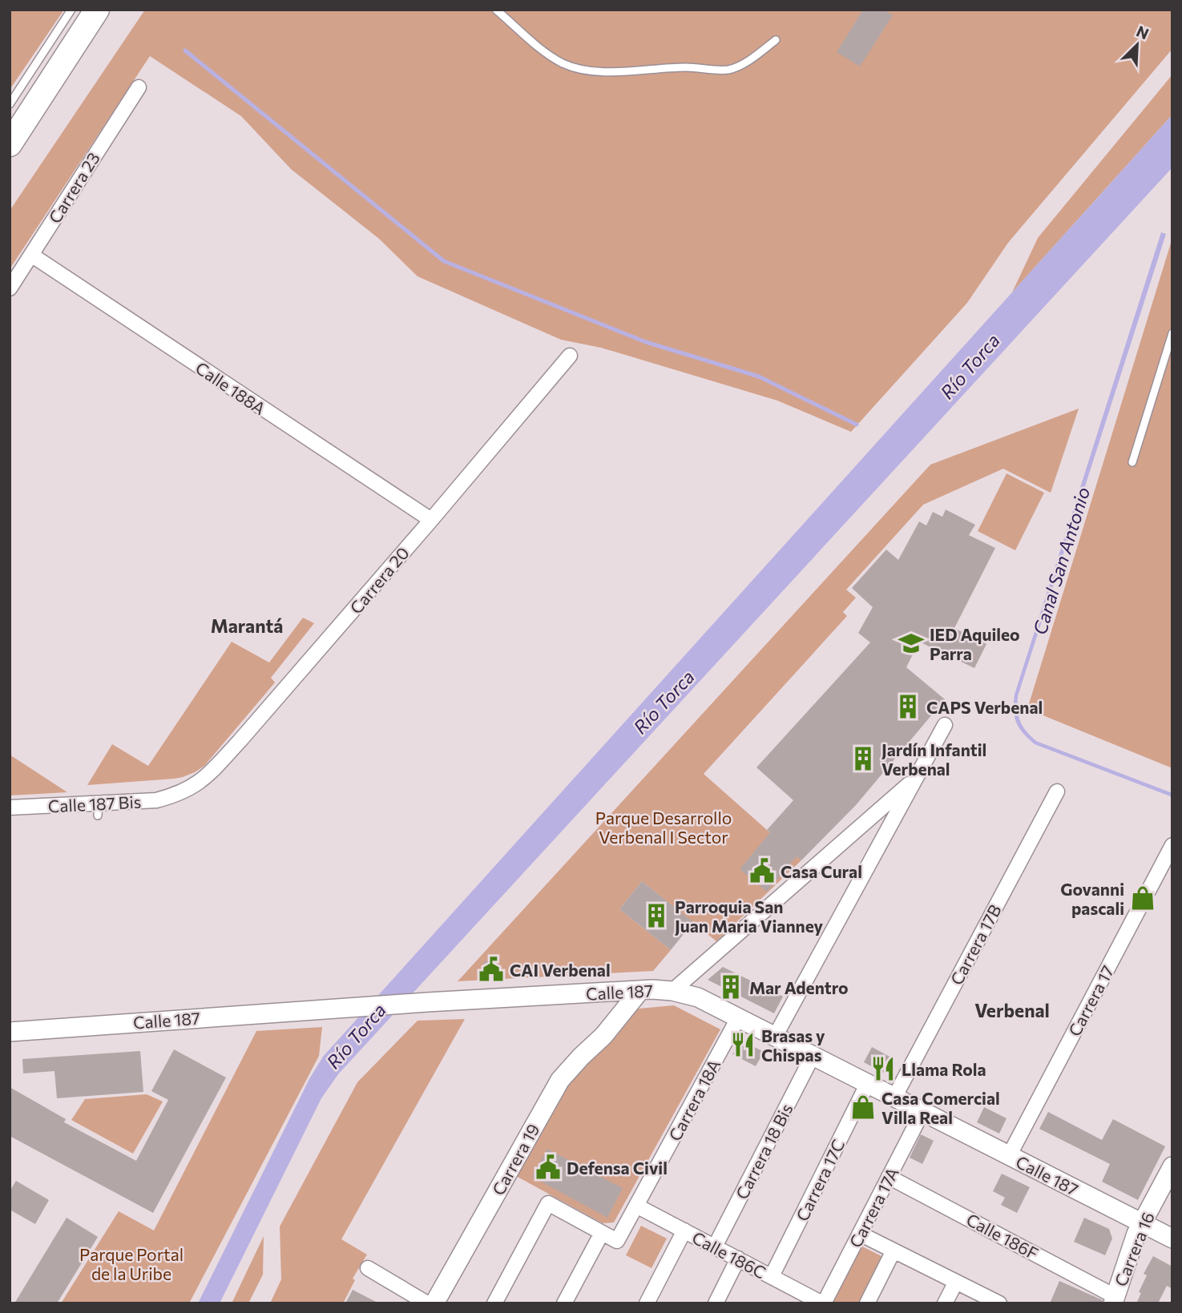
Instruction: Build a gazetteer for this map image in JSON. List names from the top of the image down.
{
  "streets": {
    "street": [
      "Carrera 23",
      "Calle 188A",
      "Carrera 20",
      "Calle 187 Bis",
      "Carrera 17B",
      "Calle 187",
      "Carrera 17",
      "Carrera 18A",
      "Carrera 18 Bis",
      "Carrera 19",
      "Carrera 17C",
      "Carrera 17A",
      "Calle 186F",
      "Carrera 16",
      "Calle 186C"
    ]
  },
  "crossings": [
    ["Carrera 23", "Calle 188A"],
    ["Calle 188A", "Carrera 20"],
    ["Carrera 20", "Calle 187 Bis"],
    ["Carrera 17B", "Calle 187"],
    ["Calle 187", "Carrera 17"],
    ["Calle 187", "Carrera 18A"],
    ["Calle 187", "Carrera 18 Bis"],
    ["Calle 187", "Carrera 19"],
    ["Calle 187", "Carrera 17C"],
    ["Calle 187", "Carrera 17A"],
    ["Calle 187", "Carrera 16"],
    ["Carrera 18A", "Calle 186C"],
    ["Carrera 18 Bis", "Calle 186C"],
    ["Carrera 17C", "Calle 186C"],
    ["Carrera 17A", "Calle 186F"],
    ["Carrera 17A", "Calle 186C"],
    ["Calle 186F", "Carrera 16"]
  ],
  "districts": ["Marantá", "Verbenal"],
  "water": ["Río Torca", "Canal San Antonio"],
  "parks": ["Parque Desarrollo Verbenal I Sector", "Parque Portal de la Uribe"],
  "places": {
    "school or university": ["IED Aquileo Parra"],
    "building": [
      "CAPS Verbenal",
      "Jardín Infantil Verbenal",
      "Parroquia San Juan Maria Vianney",
      "Mar Adentro"
    ],
    "public building": ["Casa Cural", "CAI Verbenal", "Defensa Civil"],
    "shop": ["Govanni pascali", "Casa Comercial Villa Real"],
    "restaurant": ["Brasas y Chispas", "Llama Rola"]
  },
  "north": "top right"
}
